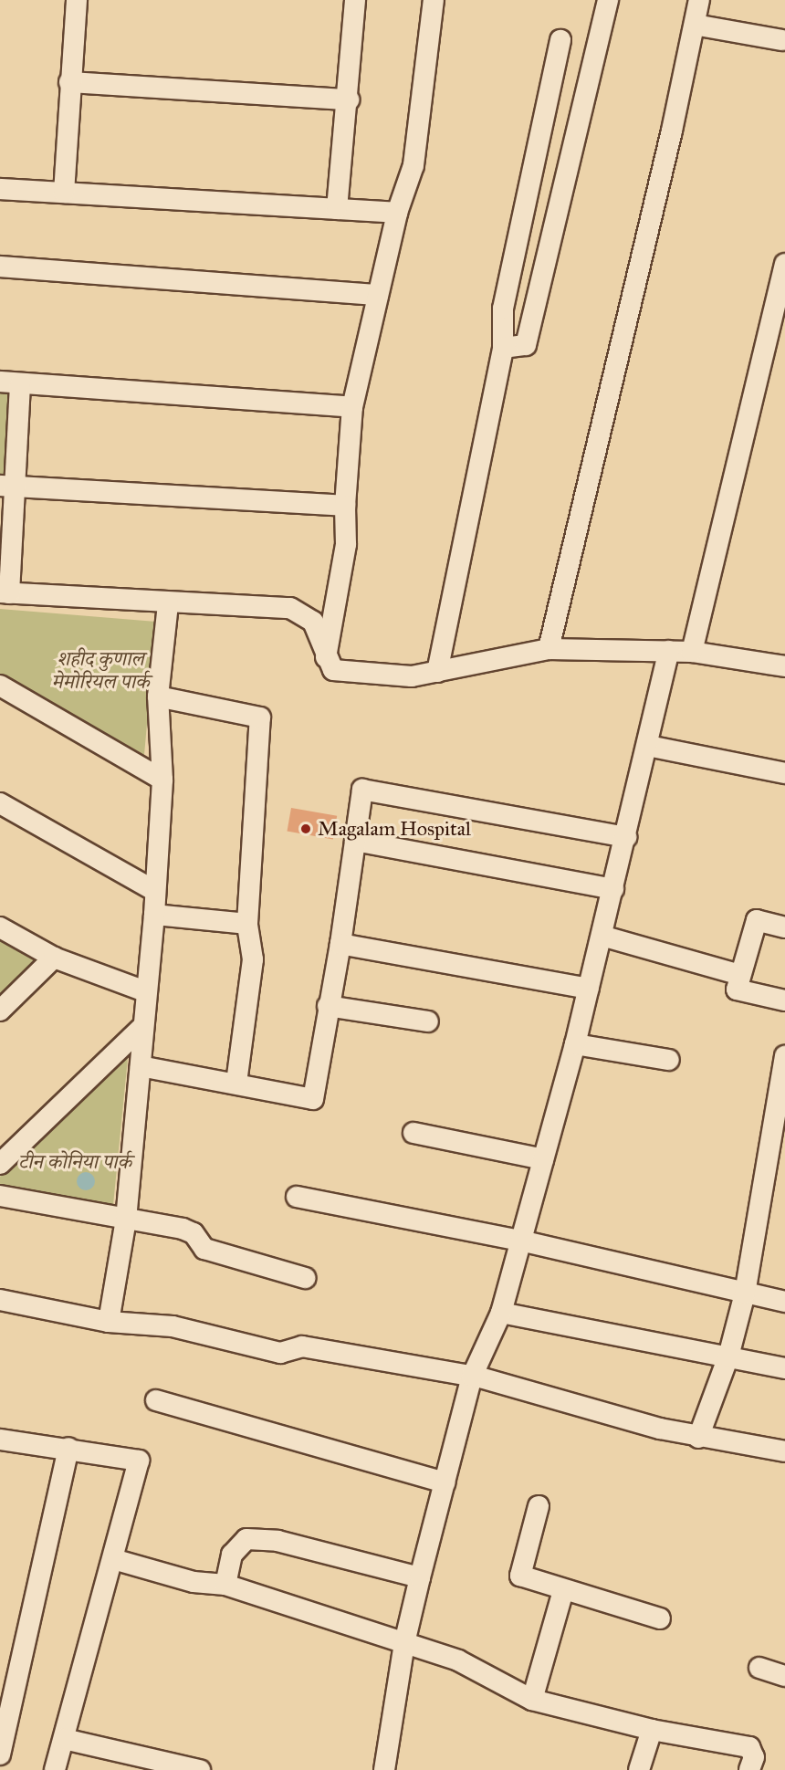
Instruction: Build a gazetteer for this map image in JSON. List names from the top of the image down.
{
  "parks": ["शहीद कुणाल मेमोरियल पार्क", "टीन कोनिया पार्क"],
  "places": ["Magalam Hospital"]
}
